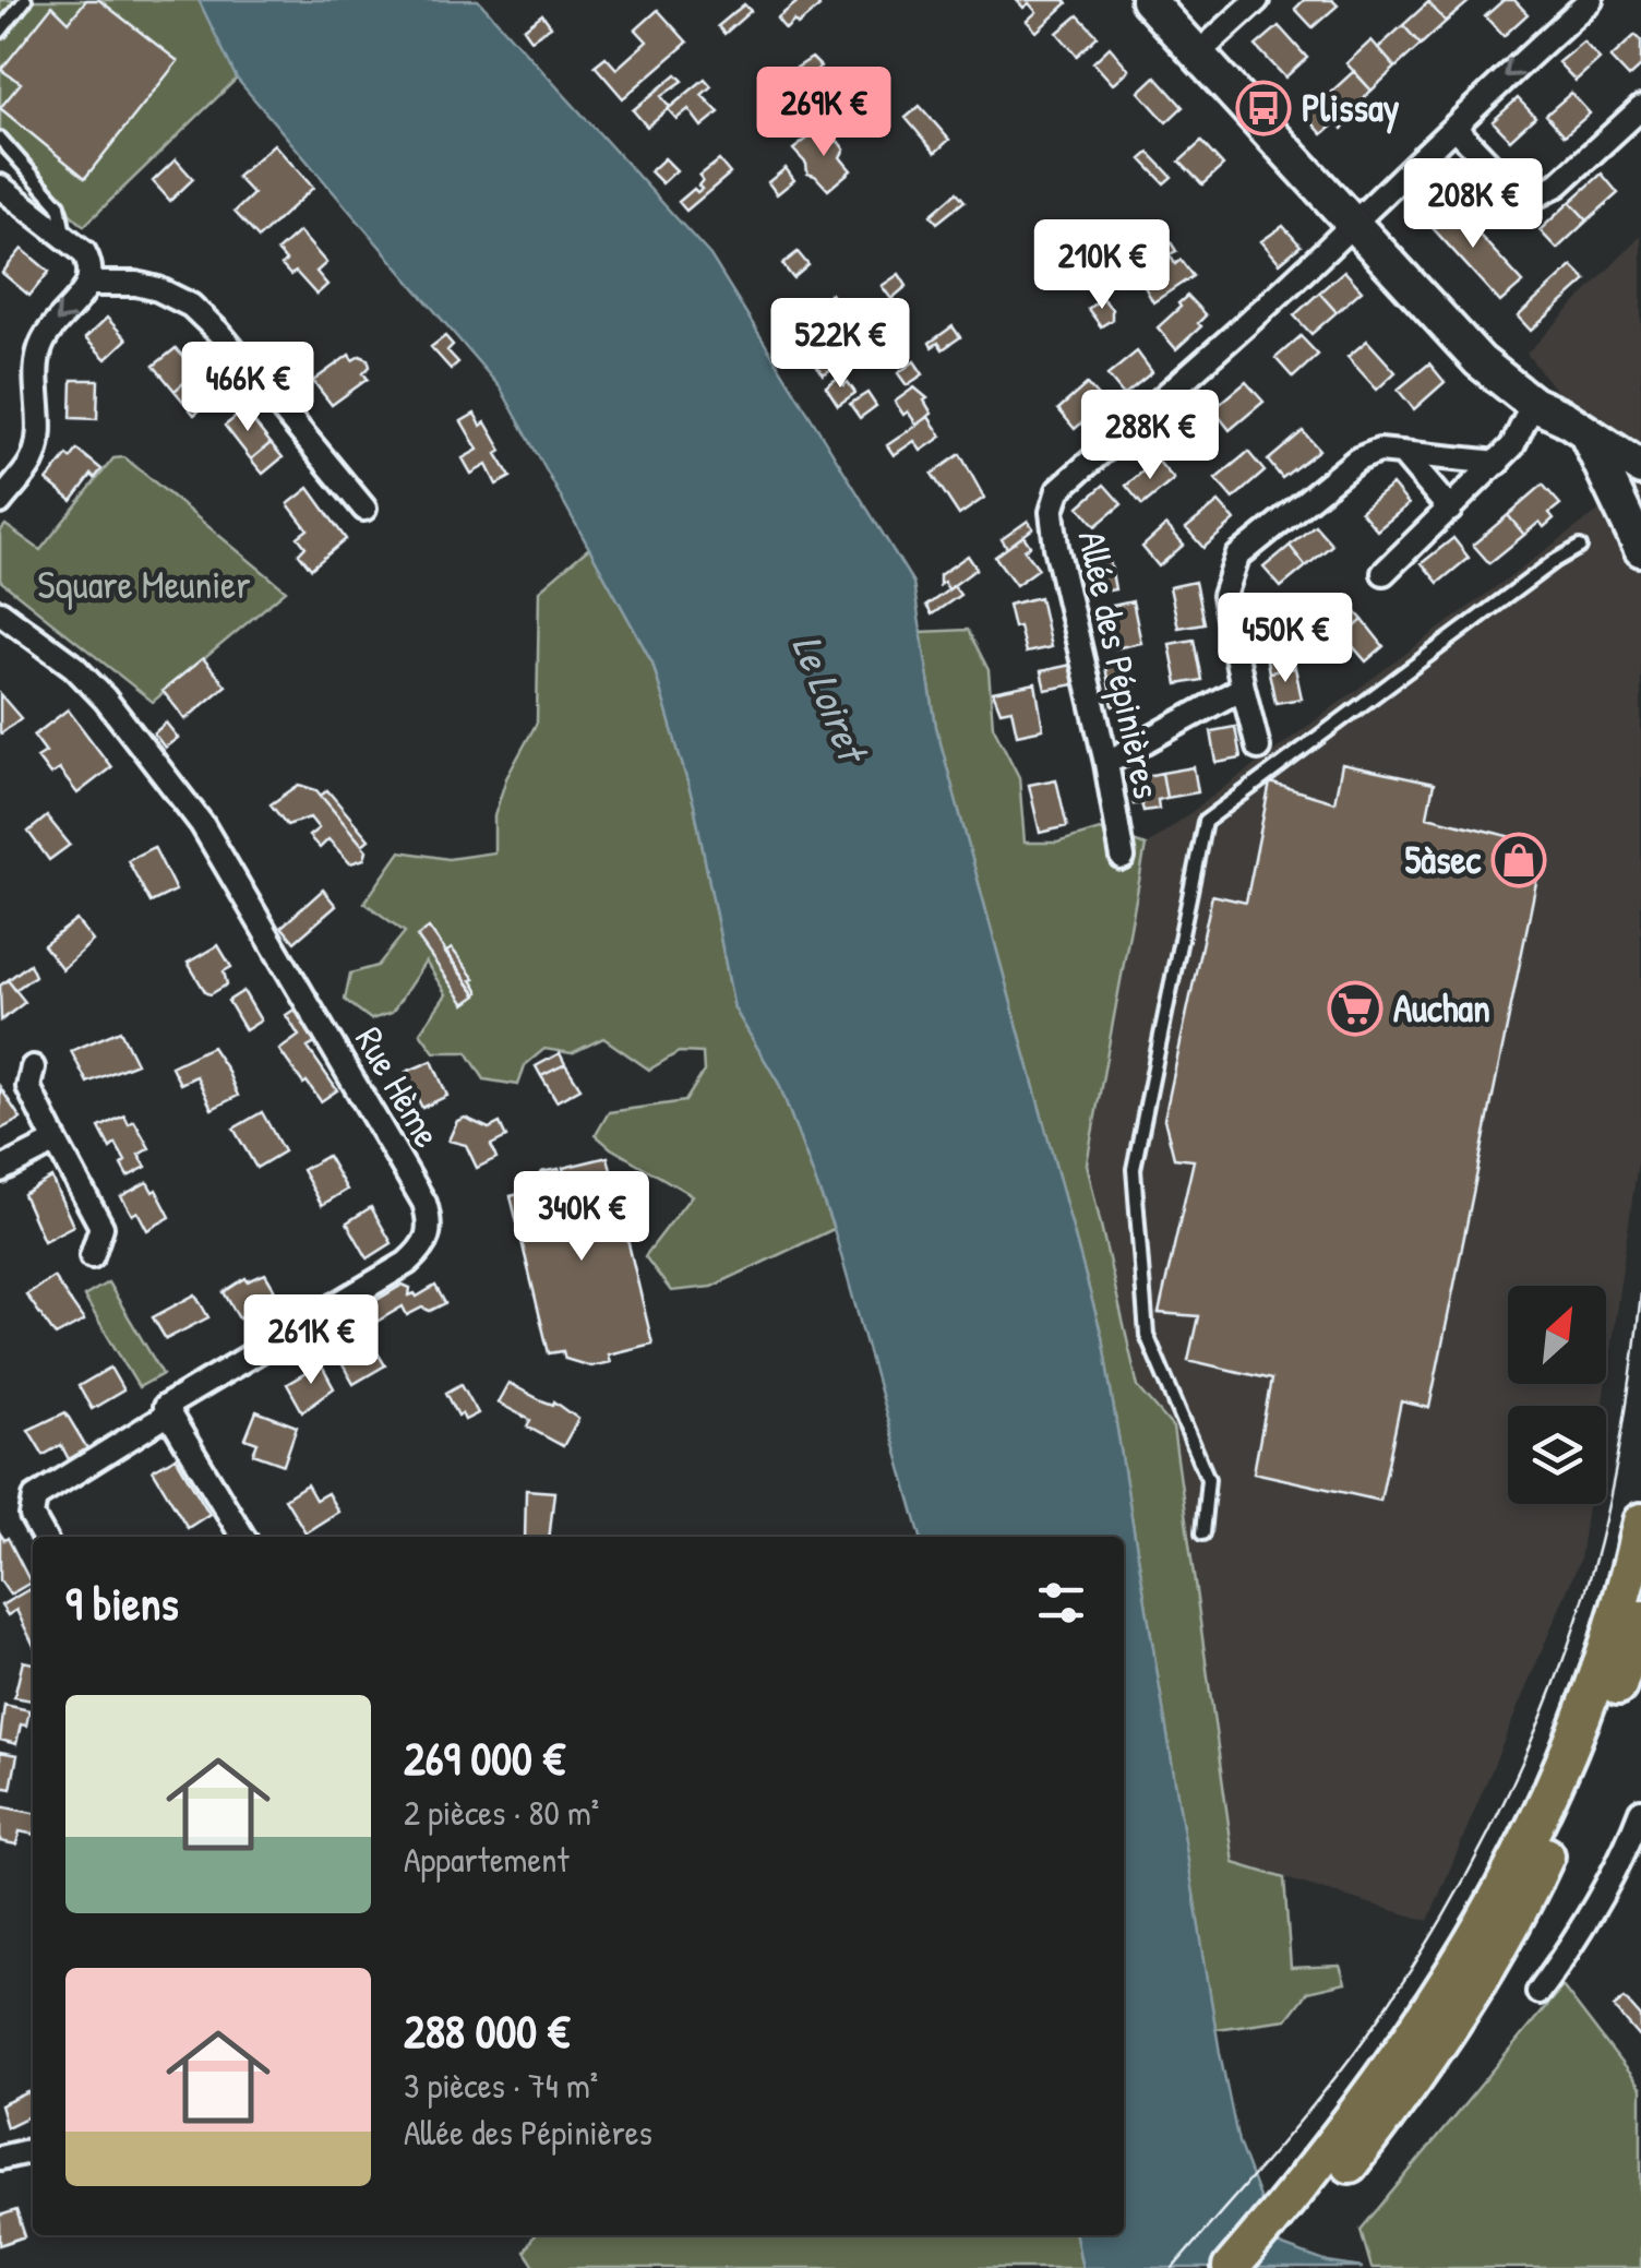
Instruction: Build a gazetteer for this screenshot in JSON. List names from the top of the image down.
{
  "streets": {
    "street": ["Allée des Pépinières", "Rue Hème"]
  },
  "water": ["Le Loiret"],
  "parks": ["Square Meunier"],
  "places": {
    "bus stop": ["Plissay"],
    "shop": ["5àsec"],
    "supermarket": ["Auchan"]
  },
  "north": "top right",
  "page": {
    "price": [
      "269K €",
      "208K €",
      "210K €",
      "522K €",
      "466K €",
      "288K €",
      "450K €",
      "340K €",
      "261K €"
    ],
    "heading": "9 biens",
    "list": [
      {
        "name": "269 000 €",
        "note": "2 pièces · 80 m² · Appartement"
      },
      {
        "name": "288 000 €",
        "note": "3 pièces · 74 m² · Allée des Pépinières"
      }
    ]
  }
}
